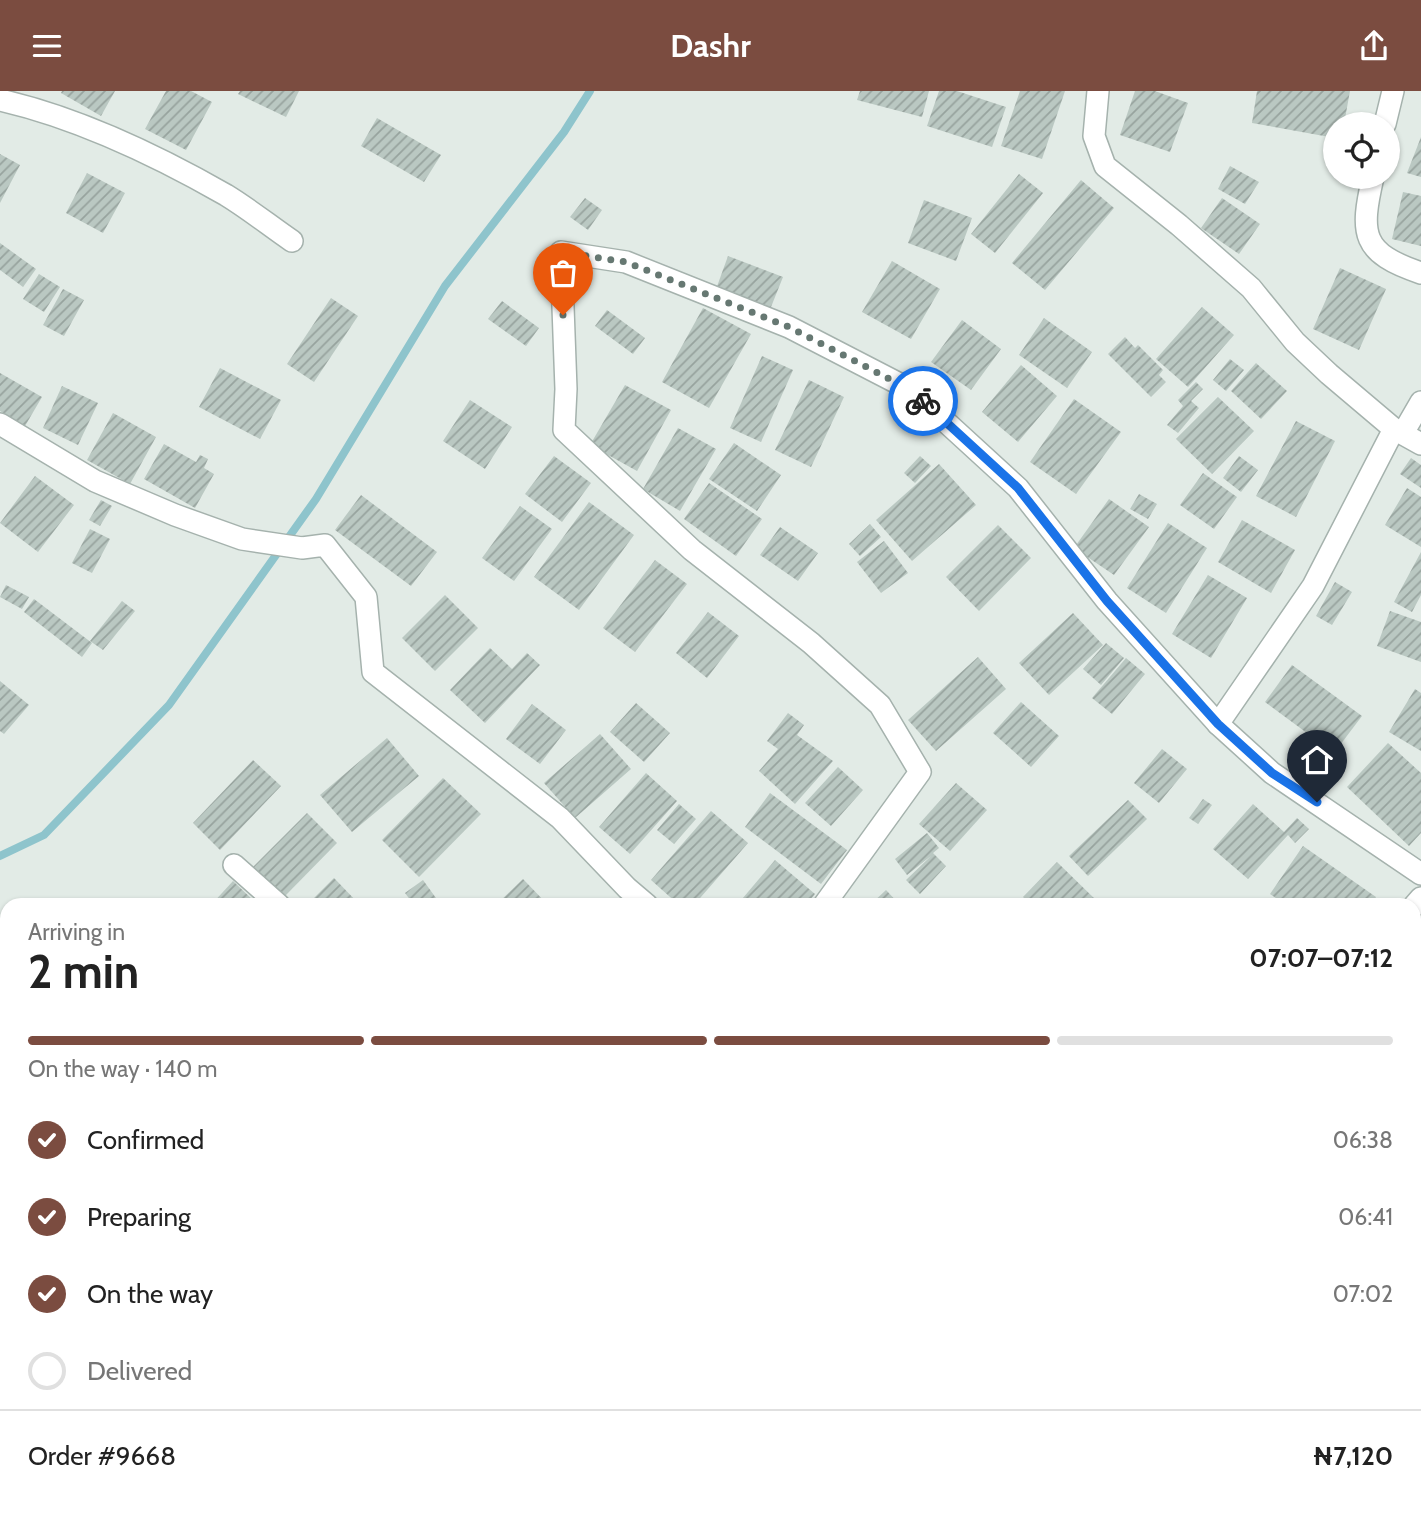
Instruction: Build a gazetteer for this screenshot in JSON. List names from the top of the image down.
{
  "page": {
    "header": "Dashr",
    "heading": ["2 min", "Arriving in", "07:07–07:12"],
    "panel": ["Order #9668", "₦7,120"],
    "bar": "On the way · 140 m",
    "list": [
      ["Confirmed", "06:38"],
      ["Preparing", "06:41"],
      ["On the way", "07:02"],
      "Delivered"
    ]
  }
}
